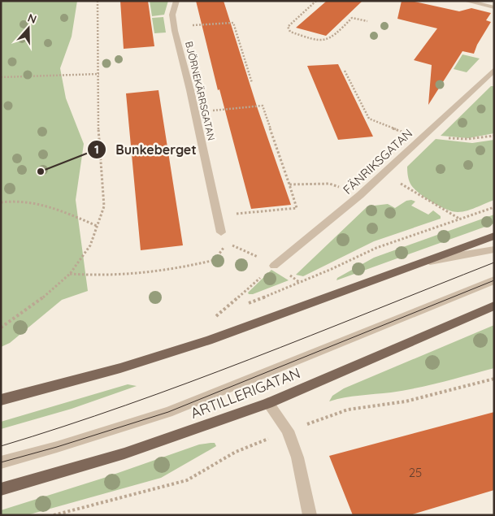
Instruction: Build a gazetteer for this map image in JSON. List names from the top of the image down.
{
  "streets": {
    "main road": ["ARTILLERIGATAN"],
    "street": ["BJÖRNEKÄRRSGATAN", "FÄNRIKSGATAN"]
  },
  "places": ["Bunkeberget"],
  "house_numbers": ["25"],
  "north": "top"
}
